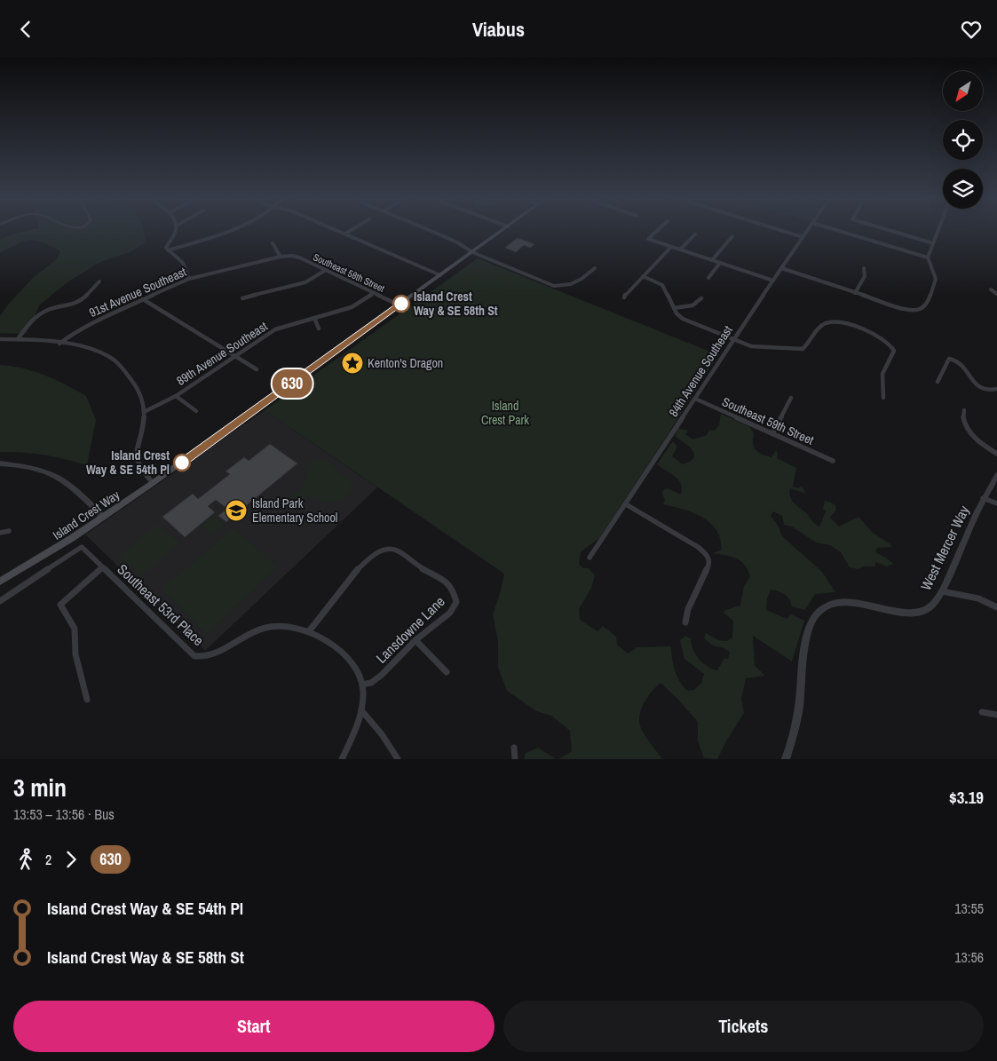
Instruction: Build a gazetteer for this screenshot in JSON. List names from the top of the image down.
{
  "streets": {
    "main road": ["Island Crest Way"],
    "street": [
      "Southeast 58th Street",
      "91st Avenue Southeast",
      "89th Avenue Southeast",
      "84th Avenue Southeast",
      "Southeast 59th Street",
      "West Mercer Way",
      "Southeast 53rd Place",
      "Lansdowne Lane"
    ]
  },
  "crossings": [
    ["Southeast 58th Street", "91st Avenue Southeast"],
    ["Southeast 58th Street", "89th Avenue Southeast"],
    ["Southeast 58th Street", "Island Crest Way"],
    ["84th Avenue Southeast", "Southeast 59th Street"],
    ["Southeast 53rd Place", "Lansdowne Lane"]
  ],
  "parks": ["Island Crest Park"],
  "places": {
    "other": ["Island Crest Way & SE 58th St", "Island Crest Way & SE 54th Pl"],
    "place": ["Kenton's Dragon"],
    "school or university": ["Island Park Elementary School"]
  },
  "lines": ["bus line 630"],
  "north": "bottom left",
  "page": {
    "header": "Viabus",
    "on_map": "630",
    "heading": ["3 min", "13:53 – 13:56 · Bus", "$3.19"],
    "legs": ["2", "630"],
    "list": [
      {
        "name": "Island Crest Way & SE 54th Pl",
        "value": "13:55"
      },
      {
        "name": "Island Crest Way & SE 58th St",
        "value": "13:56"
      }
    ],
    "buttons": ["Start", "Tickets"]
  }
}
